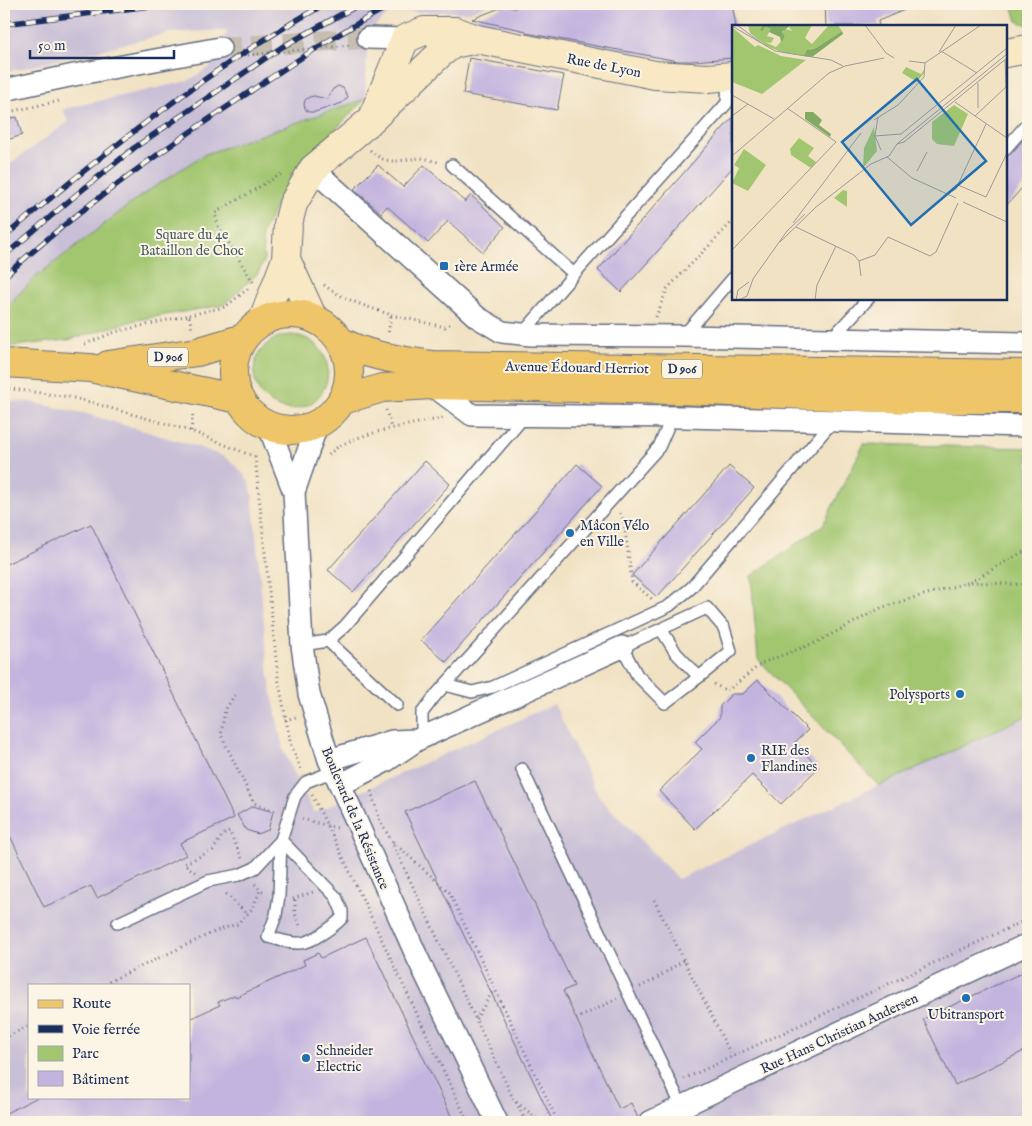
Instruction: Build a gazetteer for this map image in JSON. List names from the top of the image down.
{
  "streets": {
    "main road": ["Rue de Lyon", "D 906", "Avenue Édouard Herriot"],
    "street": ["Boulevard de la Résistance", "Rue Hans Christian Andersen"]
  },
  "crossings": [
    ["D 906", "Avenue Édouard Herriot"],
    ["D 906", "Boulevard de la Résistance"],
    ["Avenue Édouard Herriot", "Boulevard de la Résistance"]
  ],
  "parks": ["Square du 4e Bataillon de Choc"],
  "places": {
    "transit": ["1ère Armée"],
    "other": [
      "Mâcon Vélo en Ville",
      "Polysports",
      "RIE des Flandines",
      "Ubitransport",
      "Schneider Electric"
    ]
  },
  "legend": [
    "Route",
    "Voie ferrée",
    "Parc",
    "Bâtiment"
  ],
  "scale_bar": "50 m"
}
